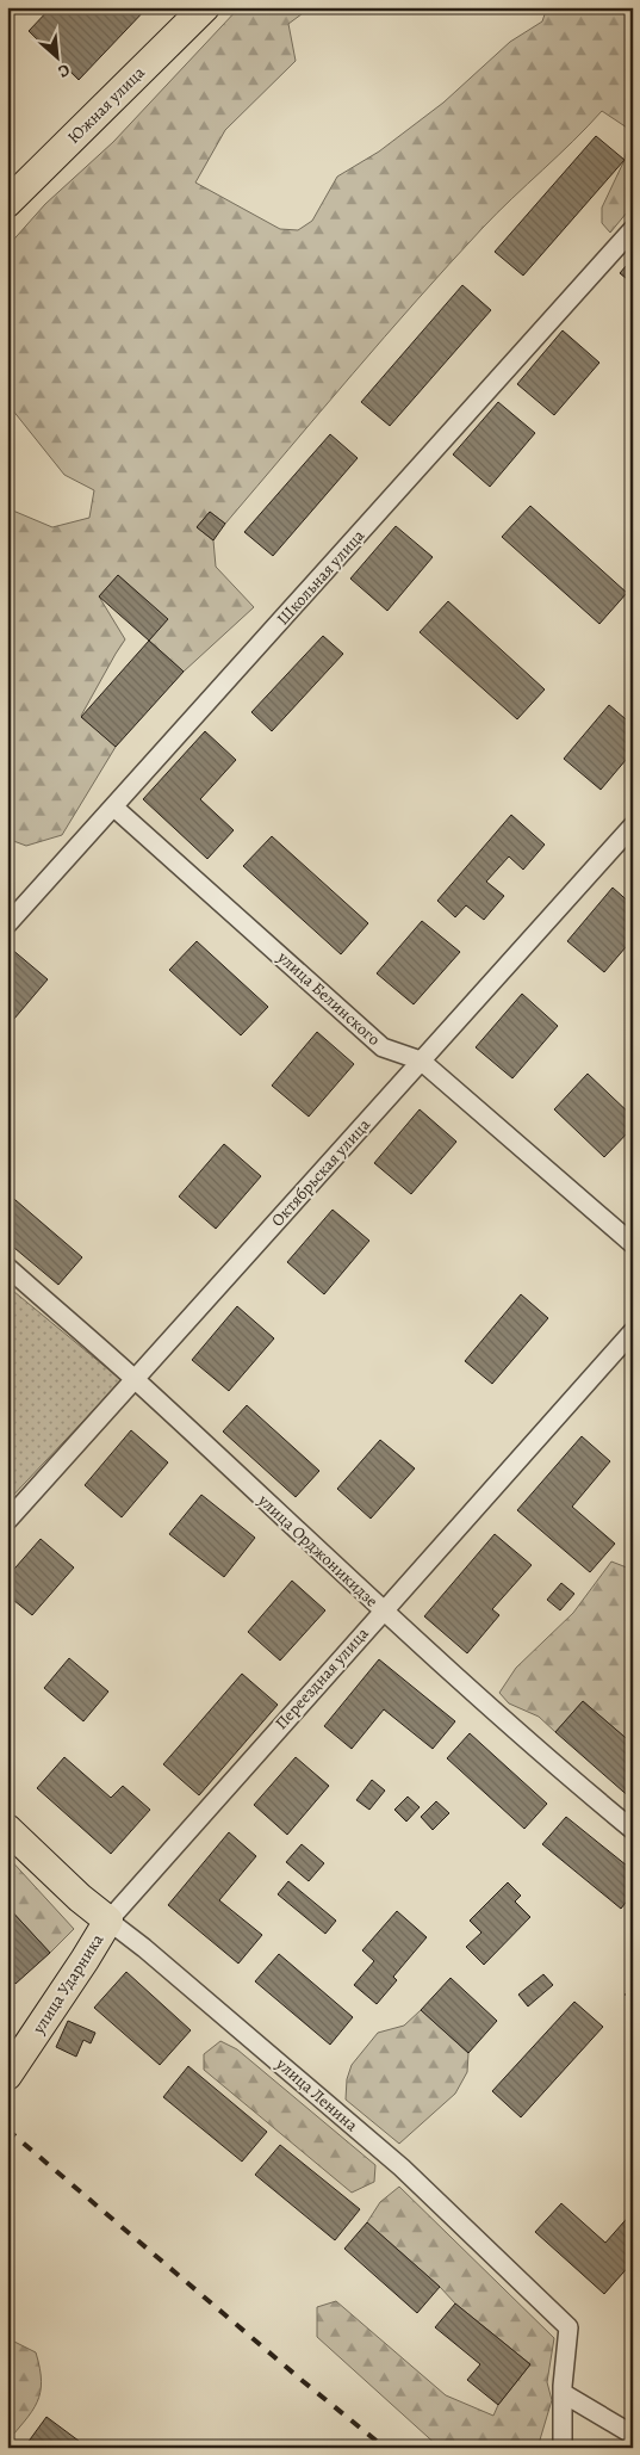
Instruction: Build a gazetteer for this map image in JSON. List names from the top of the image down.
{
  "streets": {
    "main road": ["Южная улица", "улица Ударника", "улица Ленина"],
    "street": [
      "Школьная улица",
      "улица Белинского",
      "Октябрьская улица",
      "улица Орджоникидзе",
      "Переездная улица"
    ]
  },
  "crossings": [
    ["Школьная улица", "улица Белинского"],
    ["улица Белинского", "Октябрьская улица"],
    ["Октябрьская улица", "улица Орджоникидзе"],
    ["улица Орджоникидзе", "Переездная улица"],
    ["Переездная улица", "улица Ударника"],
    ["Переездная улица", "улица Ленина"],
    ["улица Ударника", "улица Ленина"]
  ],
  "north": "bottom right"
}
